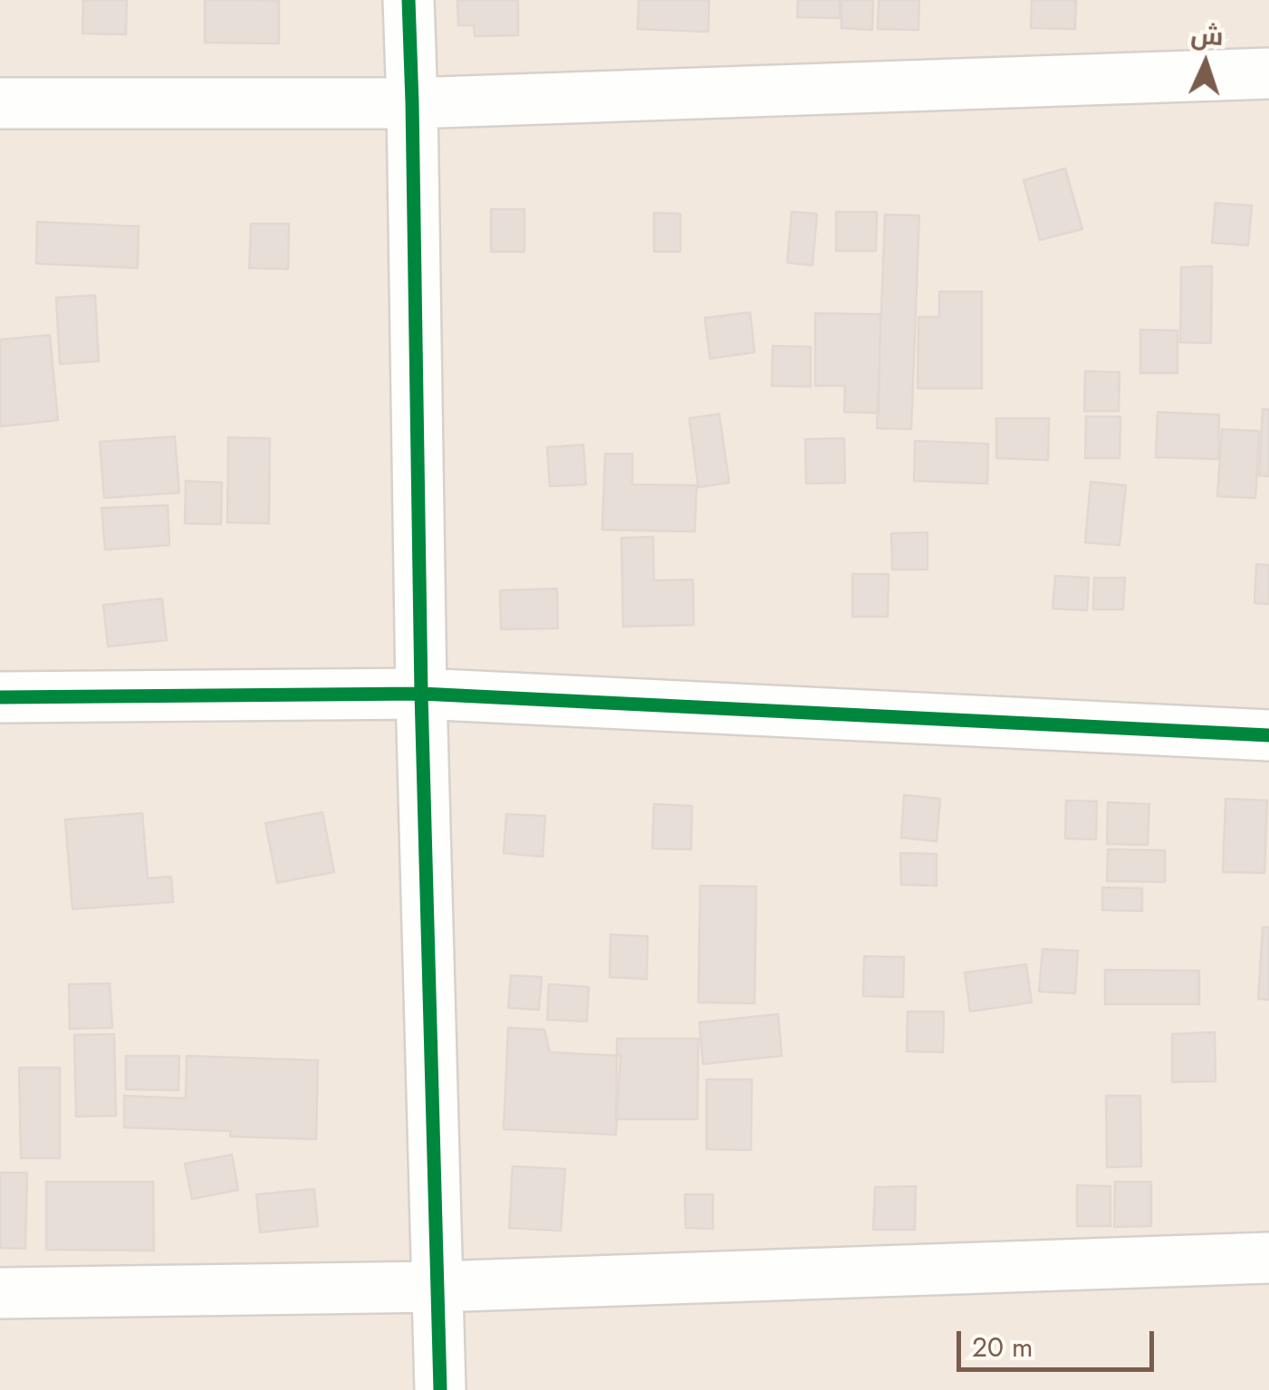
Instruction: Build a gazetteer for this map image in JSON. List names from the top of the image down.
{
  "scale_bar": "20 m",
  "north": "top"
}
